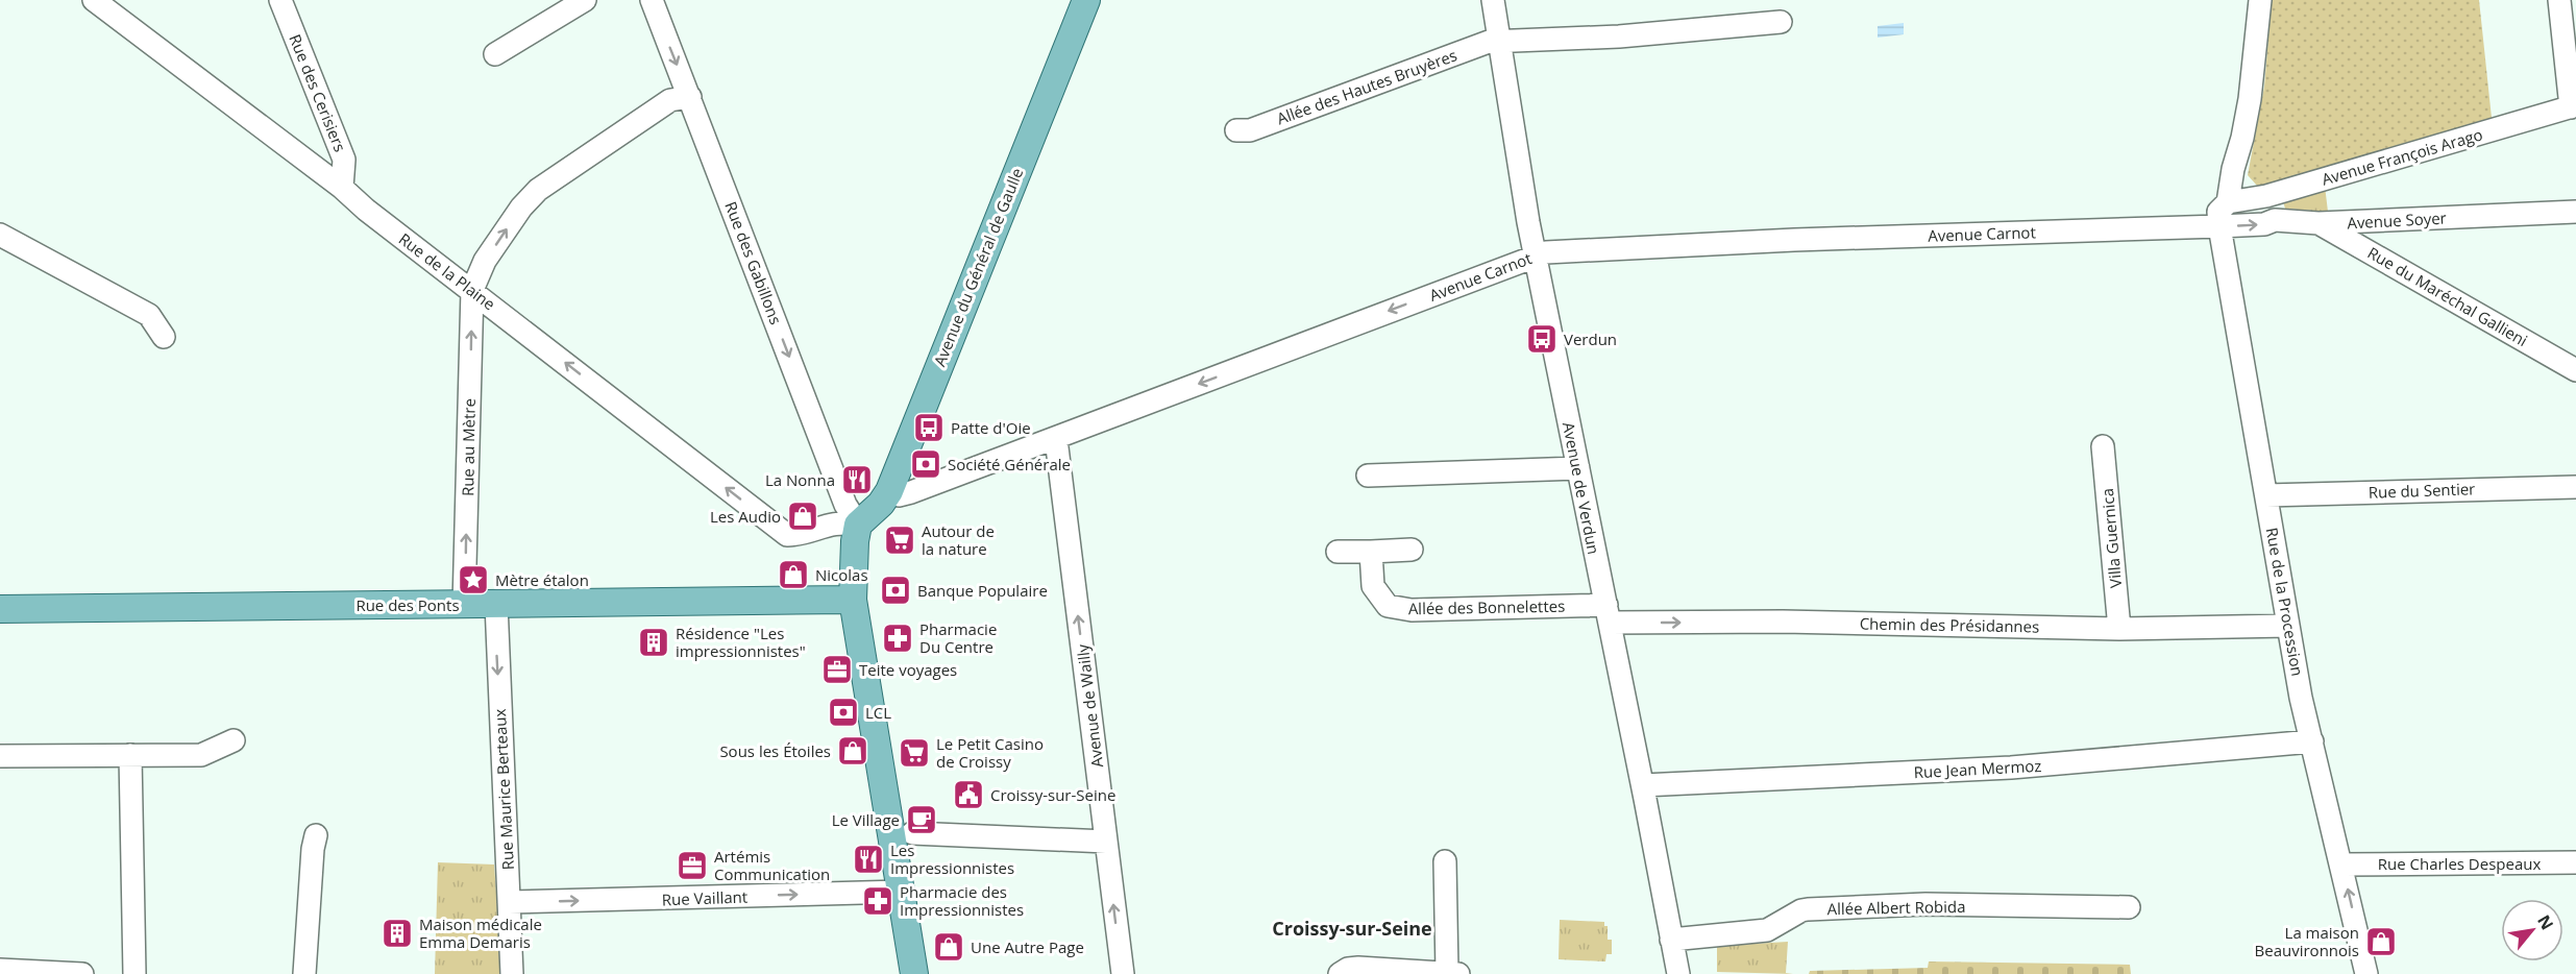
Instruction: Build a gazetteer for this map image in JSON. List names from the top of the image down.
{
  "streets": {
    "main road": ["Avenue du Général de Gaulle", "Rue des Ponts"],
    "street": [
      "Allée des Hautes Bruyères",
      "Rue des Cerisiers",
      "Avenue François Arago",
      "Avenue Soyer",
      "Avenue Carnot",
      "Rue des Gabillons",
      "Rue de la Plaine",
      "Rue du Maréchal Gallieni",
      "Rue au Mètre",
      "Avenue de Verdun",
      "Rue du Sentier",
      "Villa Guernica",
      "Rue de la Procession",
      "Allée des Bonnelettes",
      "Chemin des Présidannes",
      "Avenue de Wailly",
      "Rue Jean Mermoz",
      "Rue Maurice Berteaux",
      "Rue Charles Despeaux",
      "Rue Vaillant",
      "Allée Albert Robida"
    ]
  },
  "crossings": [
    ["Allée des Hautes Bruyères", "Avenue de Verdun"],
    ["Rue des Cerisiers", "Rue de la Plaine"],
    ["Avenue Soyer", "Avenue Carnot"],
    ["Avenue Soyer", "Rue du Maréchal Gallieni"],
    ["Avenue Soyer", "Rue de la Procession"],
    ["Avenue Carnot", "Avenue du Général de Gaulle"],
    ["Avenue Carnot", "Avenue de Verdun"],
    ["Avenue Carnot", "Rue de la Procession"],
    ["Avenue Carnot", "Avenue de Wailly"],
    ["Rue des Gabillons", "Avenue du Général de Gaulle"],
    ["Rue des Gabillons", "Rue de la Plaine"],
    ["Avenue du Général de Gaulle", "Rue de la Plaine"],
    ["Rue de la Plaine", "Rue au Mètre"],
    ["Rue au Mètre", "Rue des Ponts"],
    ["Avenue de Verdun", "Allée des Bonnelettes"],
    ["Avenue de Verdun", "Chemin des Présidannes"],
    ["Avenue de Verdun", "Rue Jean Mermoz"],
    ["Avenue de Verdun", "Allée Albert Robida"],
    ["Rue du Sentier", "Rue de la Procession"],
    ["Villa Guernica", "Chemin des Présidannes"],
    ["Rue de la Procession", "Chemin des Présidannes"],
    ["Rue de la Procession", "Rue Jean Mermoz"],
    ["Rue de la Procession", "Rue Charles Despeaux"],
    ["Rue des Ponts", "Rue Maurice Berteaux"],
    ["Allée des Bonnelettes", "Chemin des Présidannes"],
    ["Rue Maurice Berteaux", "Rue Vaillant"]
  ],
  "one_way": [
    "Rue des Gabillons",
    "Rue de la Plaine",
    "Rue au Mètre",
    "Chemin des Présidannes",
    "Avenue de Wailly",
    "Rue Maurice Berteaux",
    "Rue Vaillant"
  ],
  "districts": ["Croissy-sur-Seine"],
  "places": {
    "bus stop": ["Verdun", "Patte d'Oie"],
    "bank": ["Société Générale", "Banque Populaire", "LCL"],
    "restaurant": ["La Nonna", "Les Impressionnistes"],
    "shop": [
      "Les Audio",
      "Nicolas",
      "Sous les Étoiles",
      "La maison Beauvironnois",
      "Une Autre Page"
    ],
    "supermarket": ["Autour de la nature", "Le Petit Casino de Croissy"],
    "place": ["Mètre étalon"],
    "pharmacy": ["Pharmacie Du Centre", "Pharmacie des Impressionnistes"],
    "building": ["Résidence \"Les impressionnistes\"", "Maison médicale Emma Demaris"],
    "office": ["Teite voyages", "Artémis Communication"],
    "public building": ["Croissy-sur-Seine"],
    "cafe": ["Le Village"]
  },
  "north": "top right"
}
